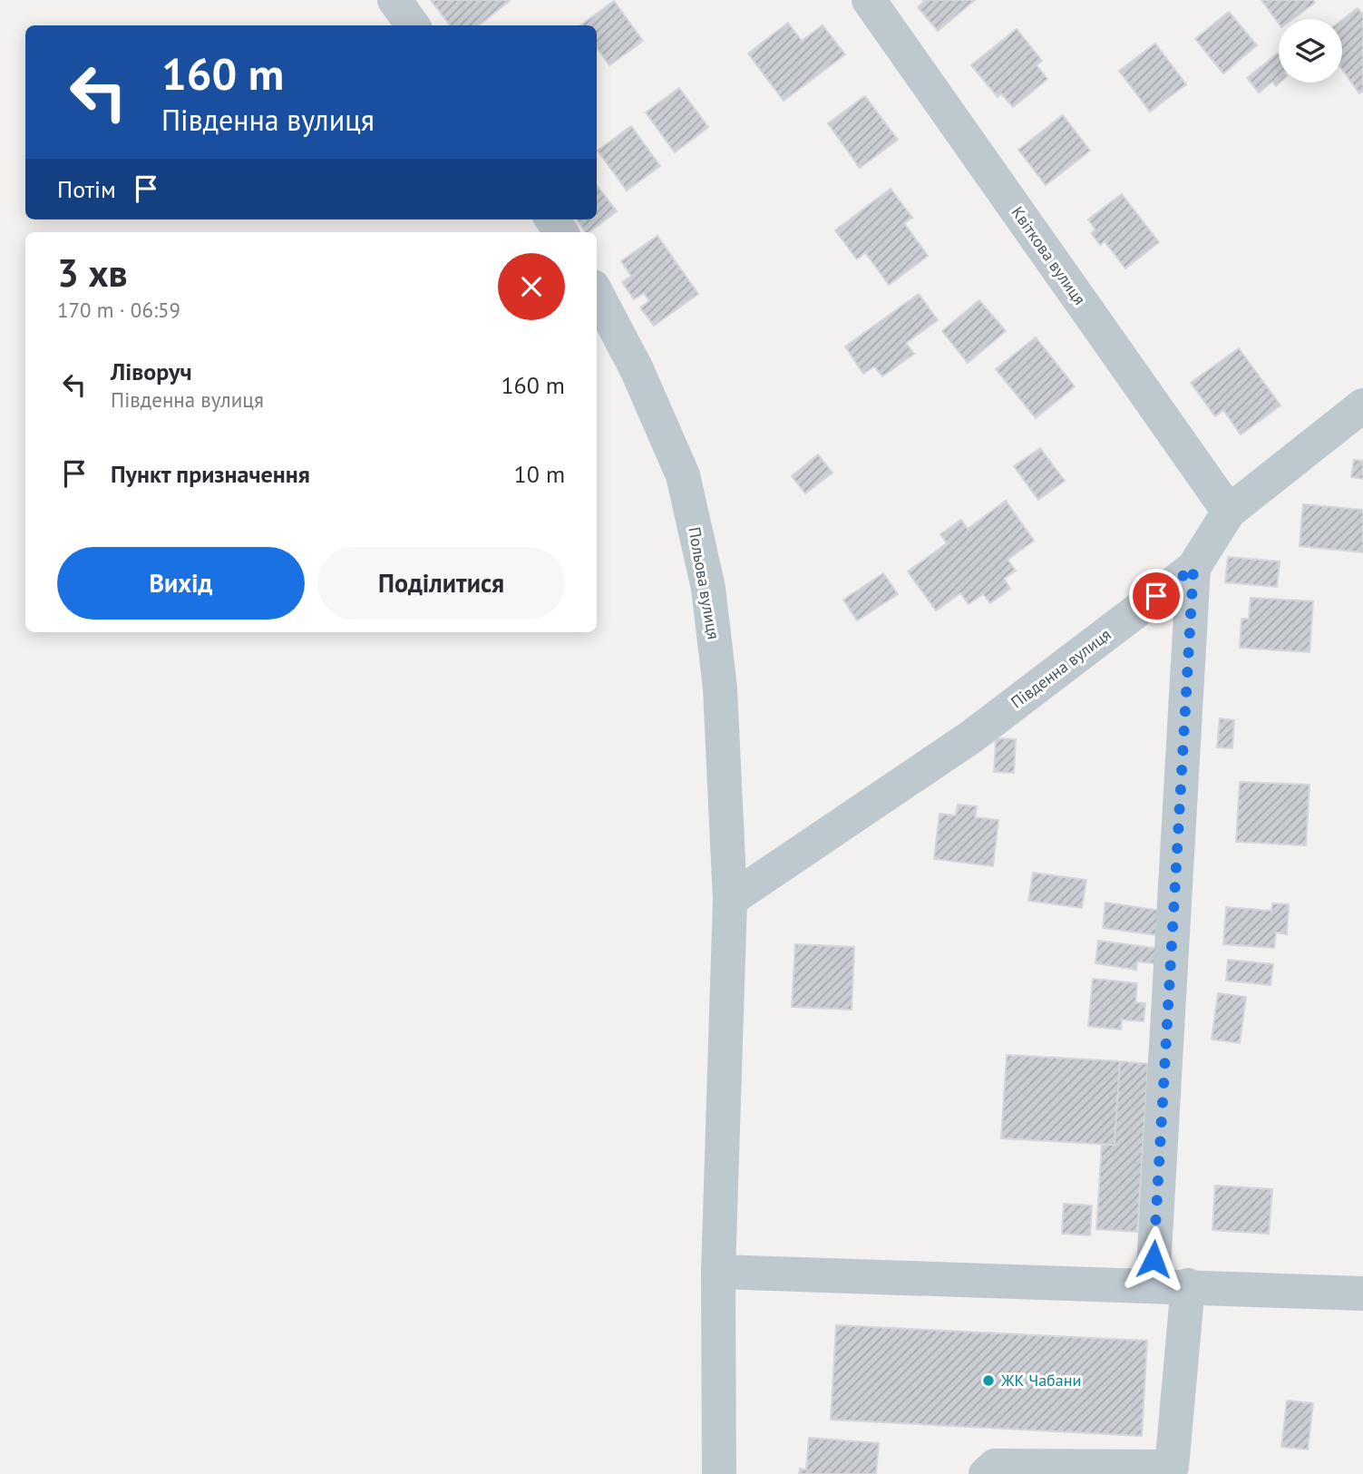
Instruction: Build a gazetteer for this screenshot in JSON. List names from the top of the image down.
{
  "streets": {
    "street": ["Квіткова вулиця", "Польова вулиця", "Південна вулиця"]
  },
  "crossings": [
    ["Квіткова вулиця", "Південна вулиця"],
    ["Польова вулиця", "Південна вулиця"]
  ],
  "places": ["ЖК Чабани"],
  "page": {
    "turn": ["160 m", "Південна вулиця"],
    "then": "Потім",
    "heading": ["3 хв", "170 m · 06:59"],
    "list": [
      {
        "name": "Ліворуч",
        "note": "Південна вулиця",
        "value": "160 m"
      },
      {
        "name": "Пункт призначення",
        "value": "10 m"
      }
    ],
    "buttons": ["Вихід", "Поділитися"]
  }
}
